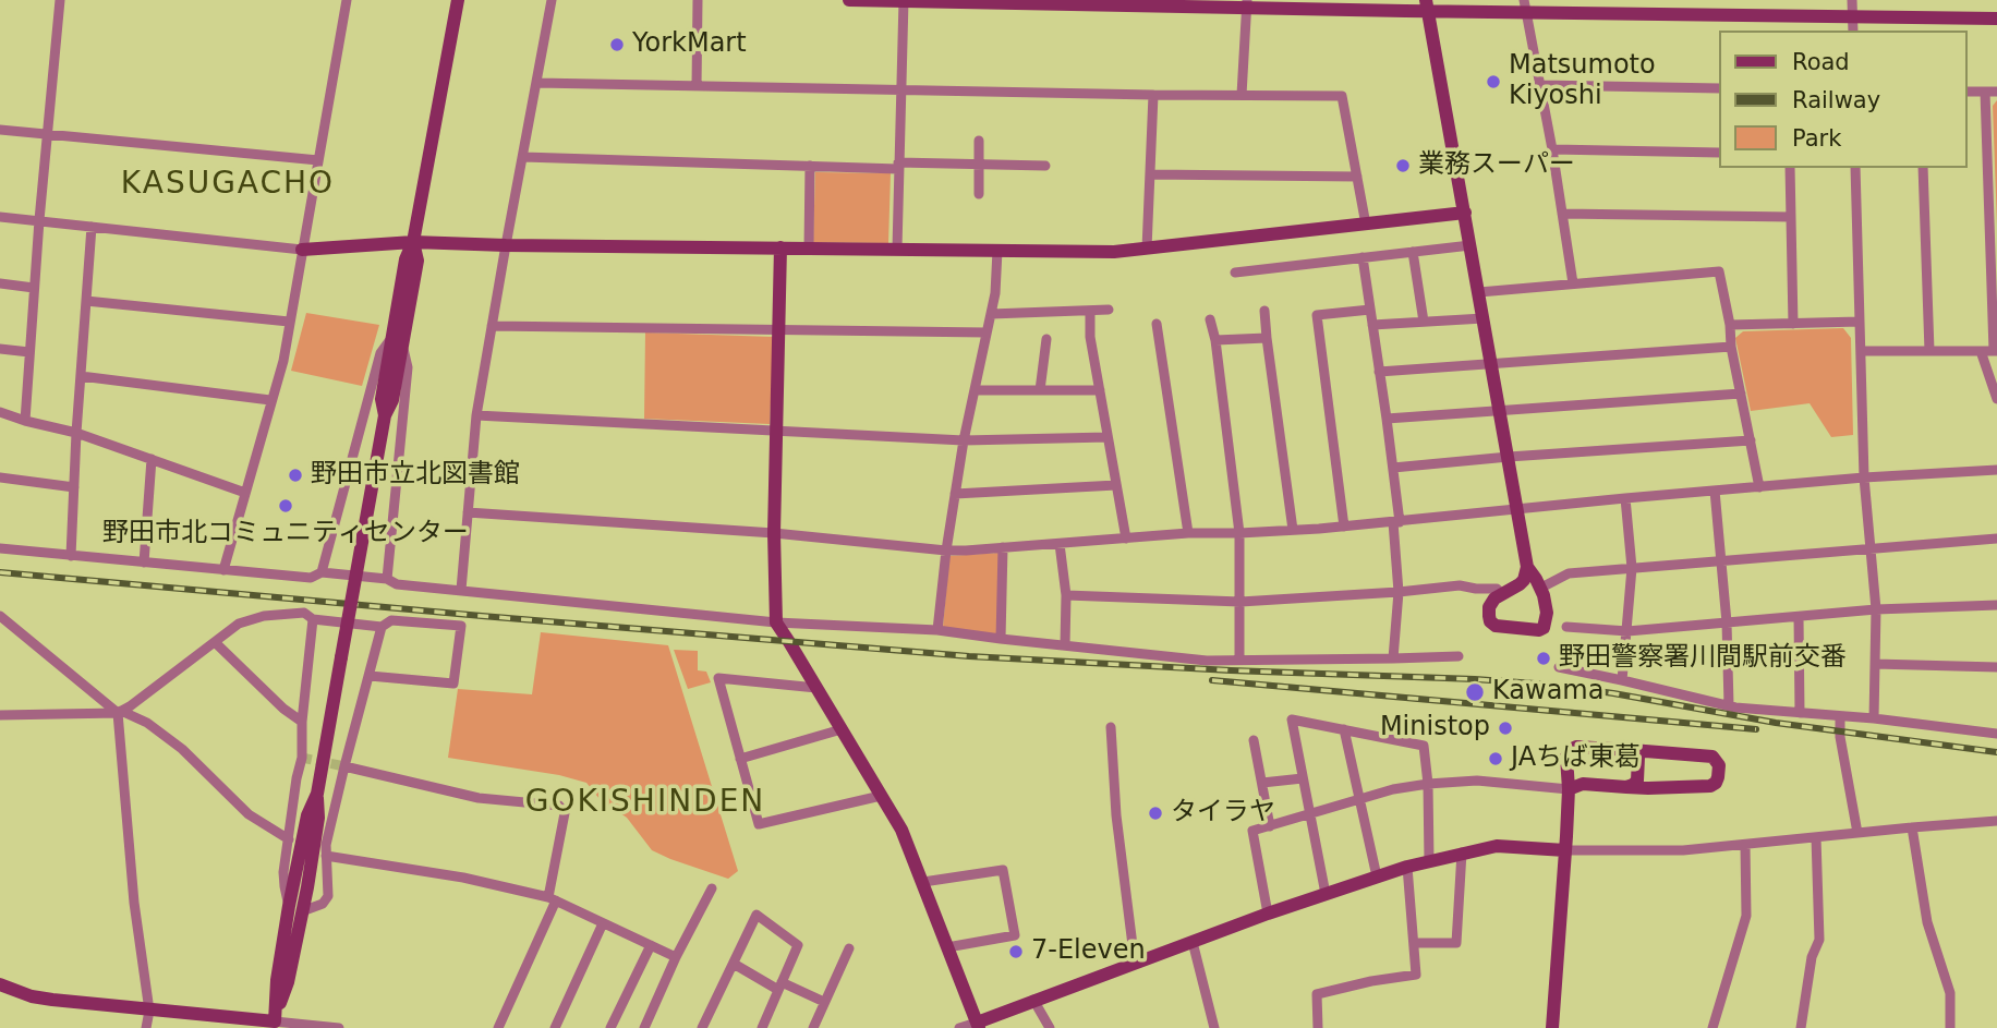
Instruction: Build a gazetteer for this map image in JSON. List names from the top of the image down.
{
  "districts": ["KASUGACHO", "GOKISHINDEN"],
  "places": [
    "YorkMart",
    "Matsumoto Kiyoshi",
    "業務スーパー",
    "野田市立北図書館",
    "野田市北コミュニティセンター",
    "野田警察署川間駅前交番",
    "Kawama",
    "Ministop",
    "JAちば東葛",
    "タイラヤ",
    "7-Eleven"
  ],
  "legend": ["Road", "Railway", "Park"]
}
